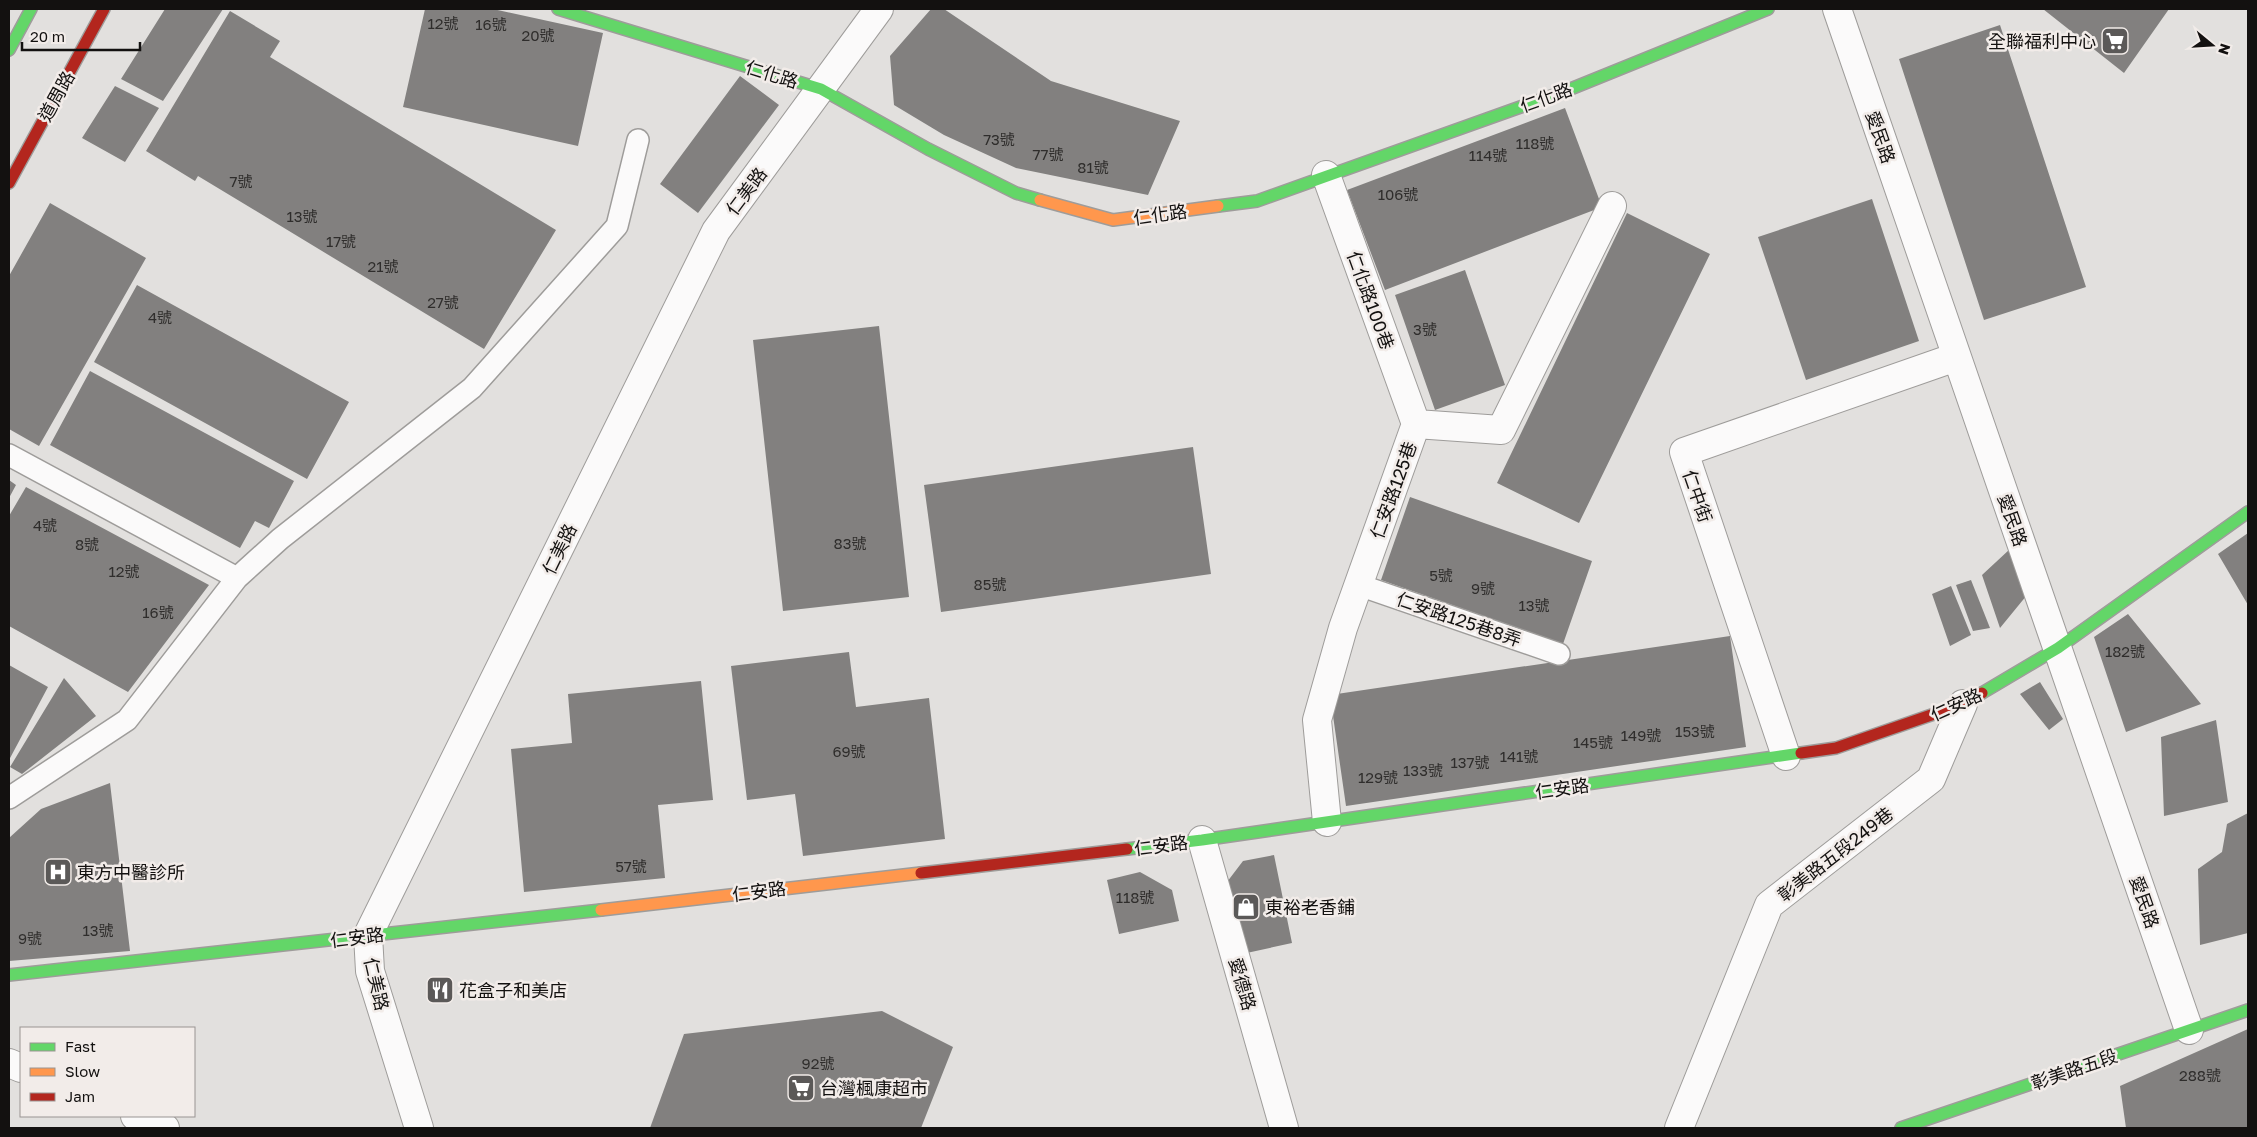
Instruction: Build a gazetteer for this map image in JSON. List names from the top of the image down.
{
  "streets": {
    "street": [
      "仁化路",
      "道周路",
      "愛民路",
      "仁美路",
      "仁化路100巷",
      "仁安路125巷",
      "仁中街",
      "仁安路",
      "彰美路五段249巷",
      "愛德路",
      "彰美路五段"
    ],
    "lane": ["仁安路125巷8弄"]
  },
  "crossings": [
    ["仁化路", "仁美路"],
    ["仁化路", "仁化路100巷"],
    ["愛民路", "仁中街"],
    ["愛民路", "仁安路"],
    ["愛民路", "彰美路五段"],
    ["仁美路", "仁安路"],
    ["仁化路100巷", "仁安路125巷"],
    ["仁安路125巷", "仁安路125巷8弄"],
    ["仁安路125巷", "仁安路"],
    ["仁中街", "仁安路"],
    ["仁安路", "彰美路五段249巷"],
    ["仁安路", "愛德路"]
  ],
  "places": {
    "supermarket": ["全聯福利中心", "台灣楓康超市"],
    "hospital": ["東方中醫診所"],
    "shop": ["東裕老香鋪"],
    "restaurant": ["花盒子和美店"]
  },
  "house_numbers": [
    "12號",
    "16號",
    "20號",
    "73號",
    "118號",
    "77號",
    "114號",
    "81號",
    "7號",
    "106號",
    "13號",
    "17號",
    "21號",
    "27號",
    "4號",
    "3號",
    "4號",
    "83號",
    "8號",
    "12號",
    "5號",
    "85號",
    "9號",
    "13號",
    "16號",
    "182號",
    "153號",
    "149號",
    "145號",
    "69號",
    "141號",
    "137號",
    "133號",
    "129號",
    "57號",
    "118號",
    "13號",
    "9號",
    "92號",
    "288號"
  ],
  "legend": ["Fast", "Slow", "Jam"],
  "scale_bar": "20 m",
  "north": "right"
}
